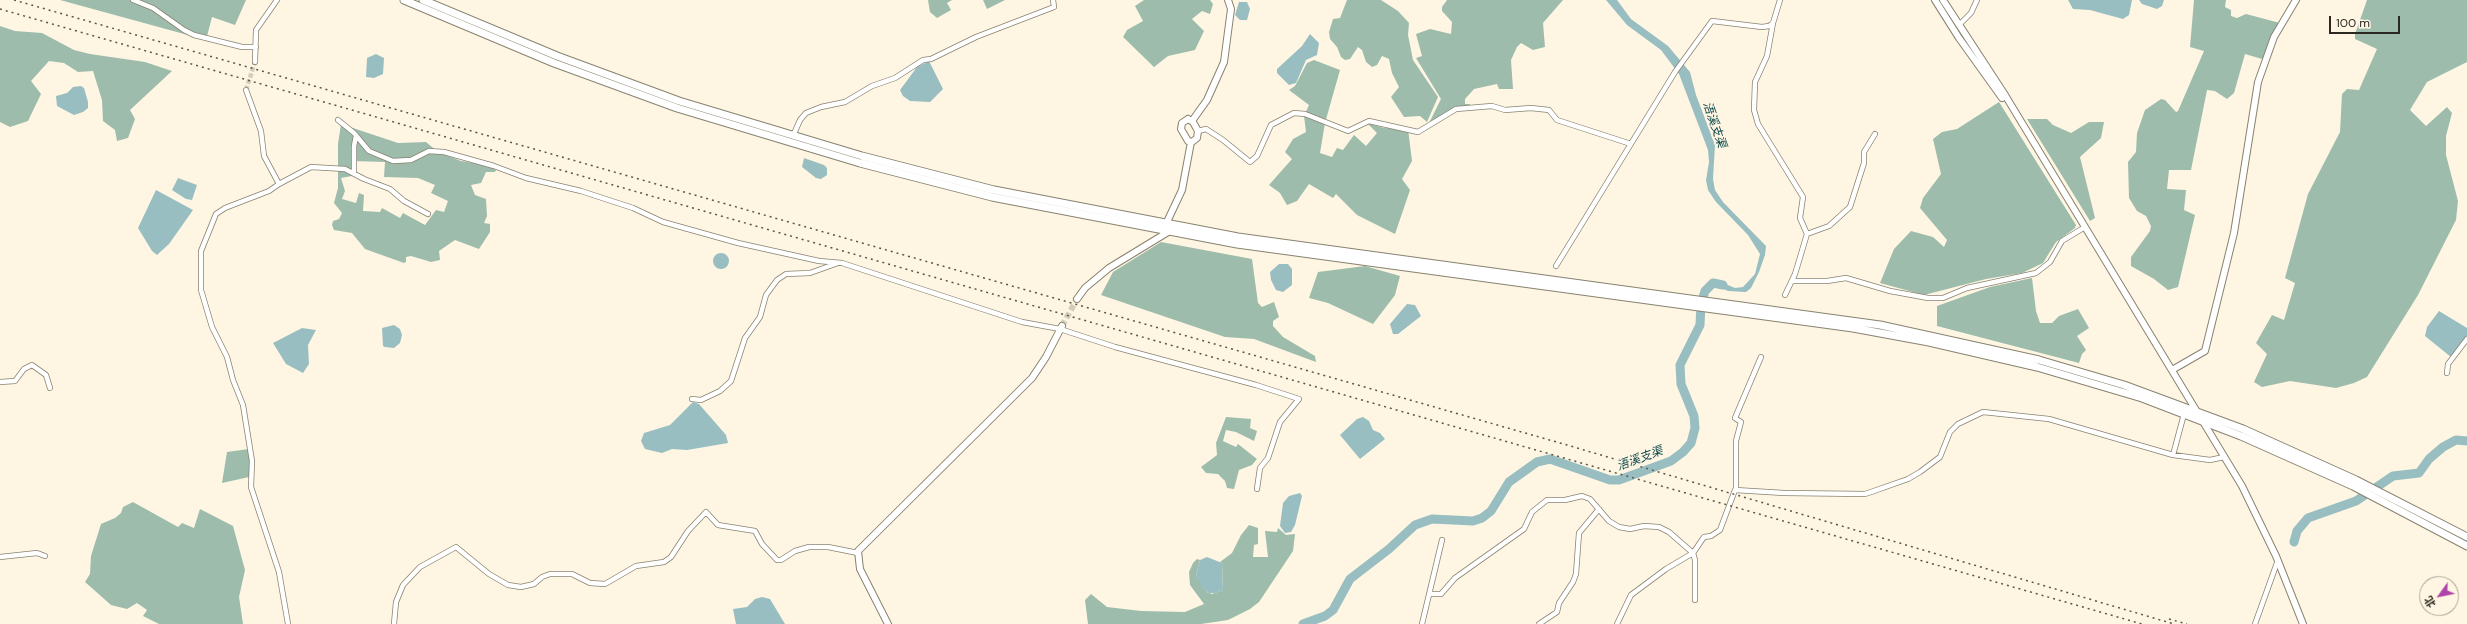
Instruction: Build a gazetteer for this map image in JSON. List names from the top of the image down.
{
  "water": ["浯溪支渠"],
  "scale_bar": "100 m",
  "north": "bottom left"
}
